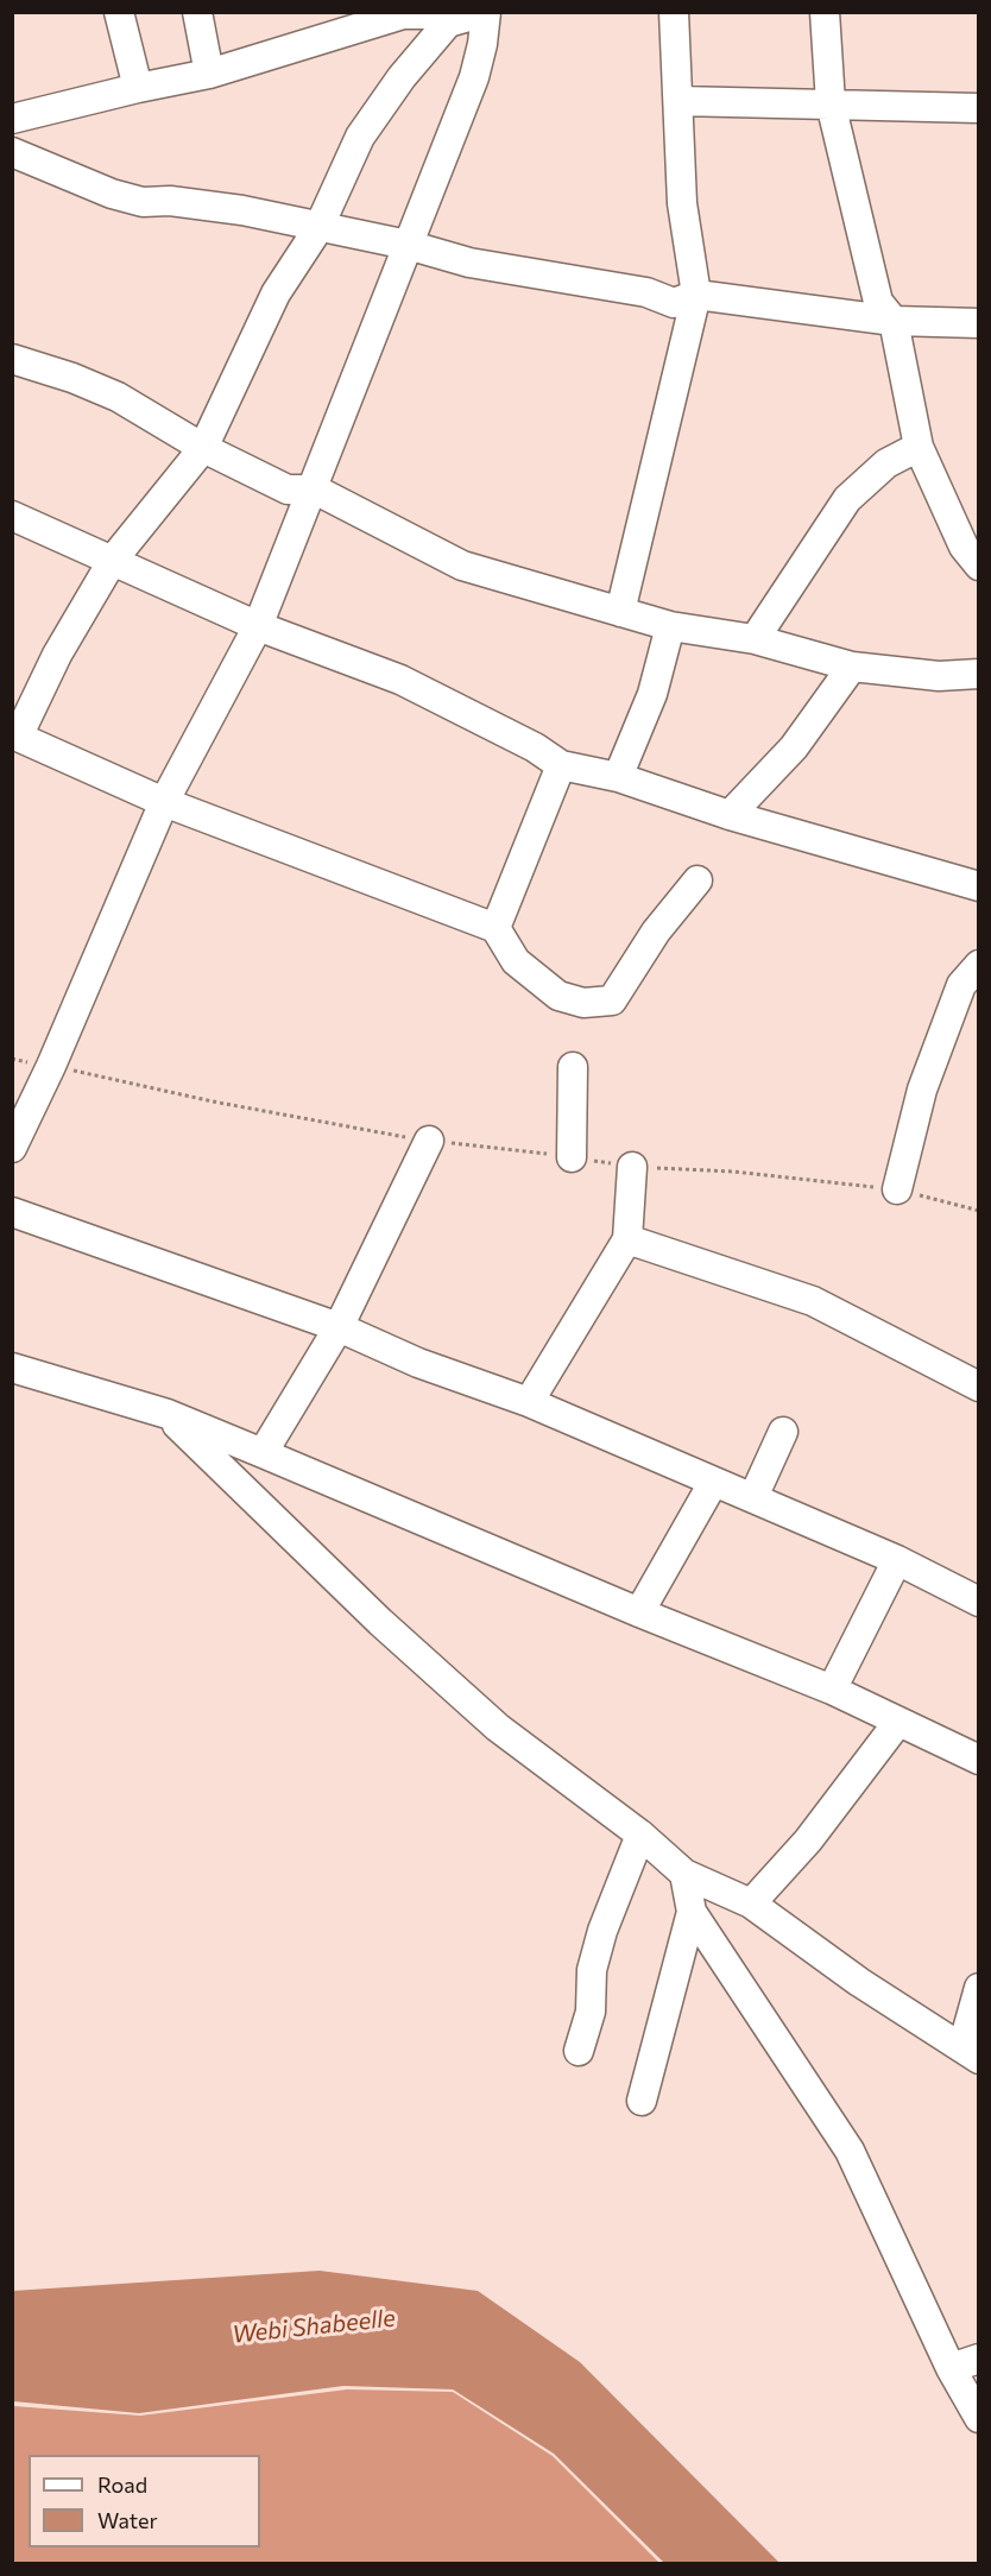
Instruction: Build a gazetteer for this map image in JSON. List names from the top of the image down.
{
  "water": ["Webi Shabeelle"],
  "legend": ["Road", "Water"]
}
